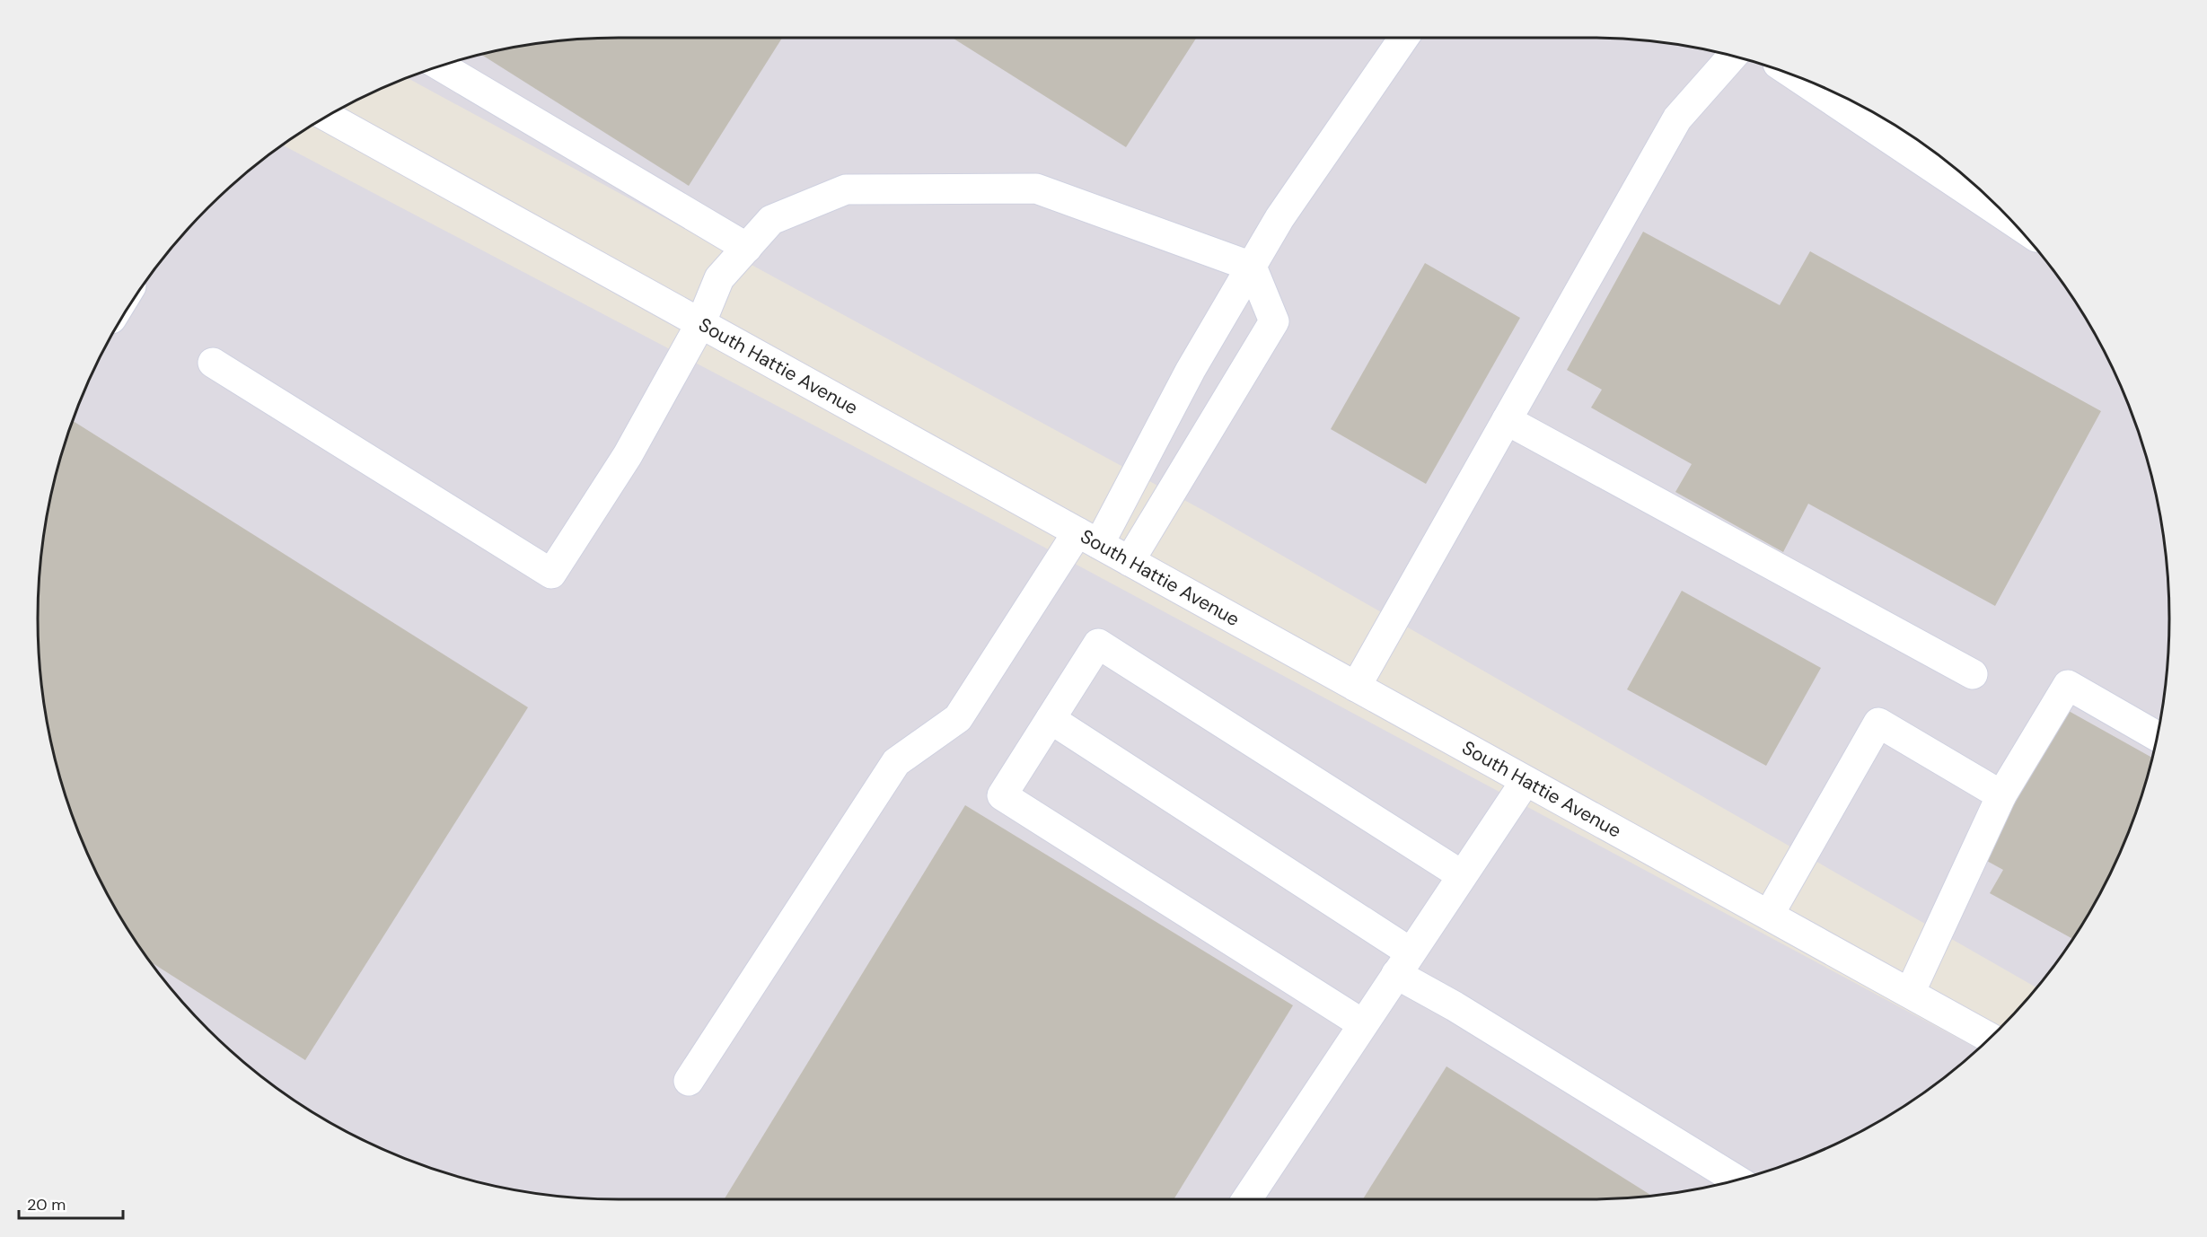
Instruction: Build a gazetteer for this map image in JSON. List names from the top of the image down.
{
  "streets": {
    "street": ["South Hattie Avenue"]
  },
  "scale_bar": "20 m"
}
